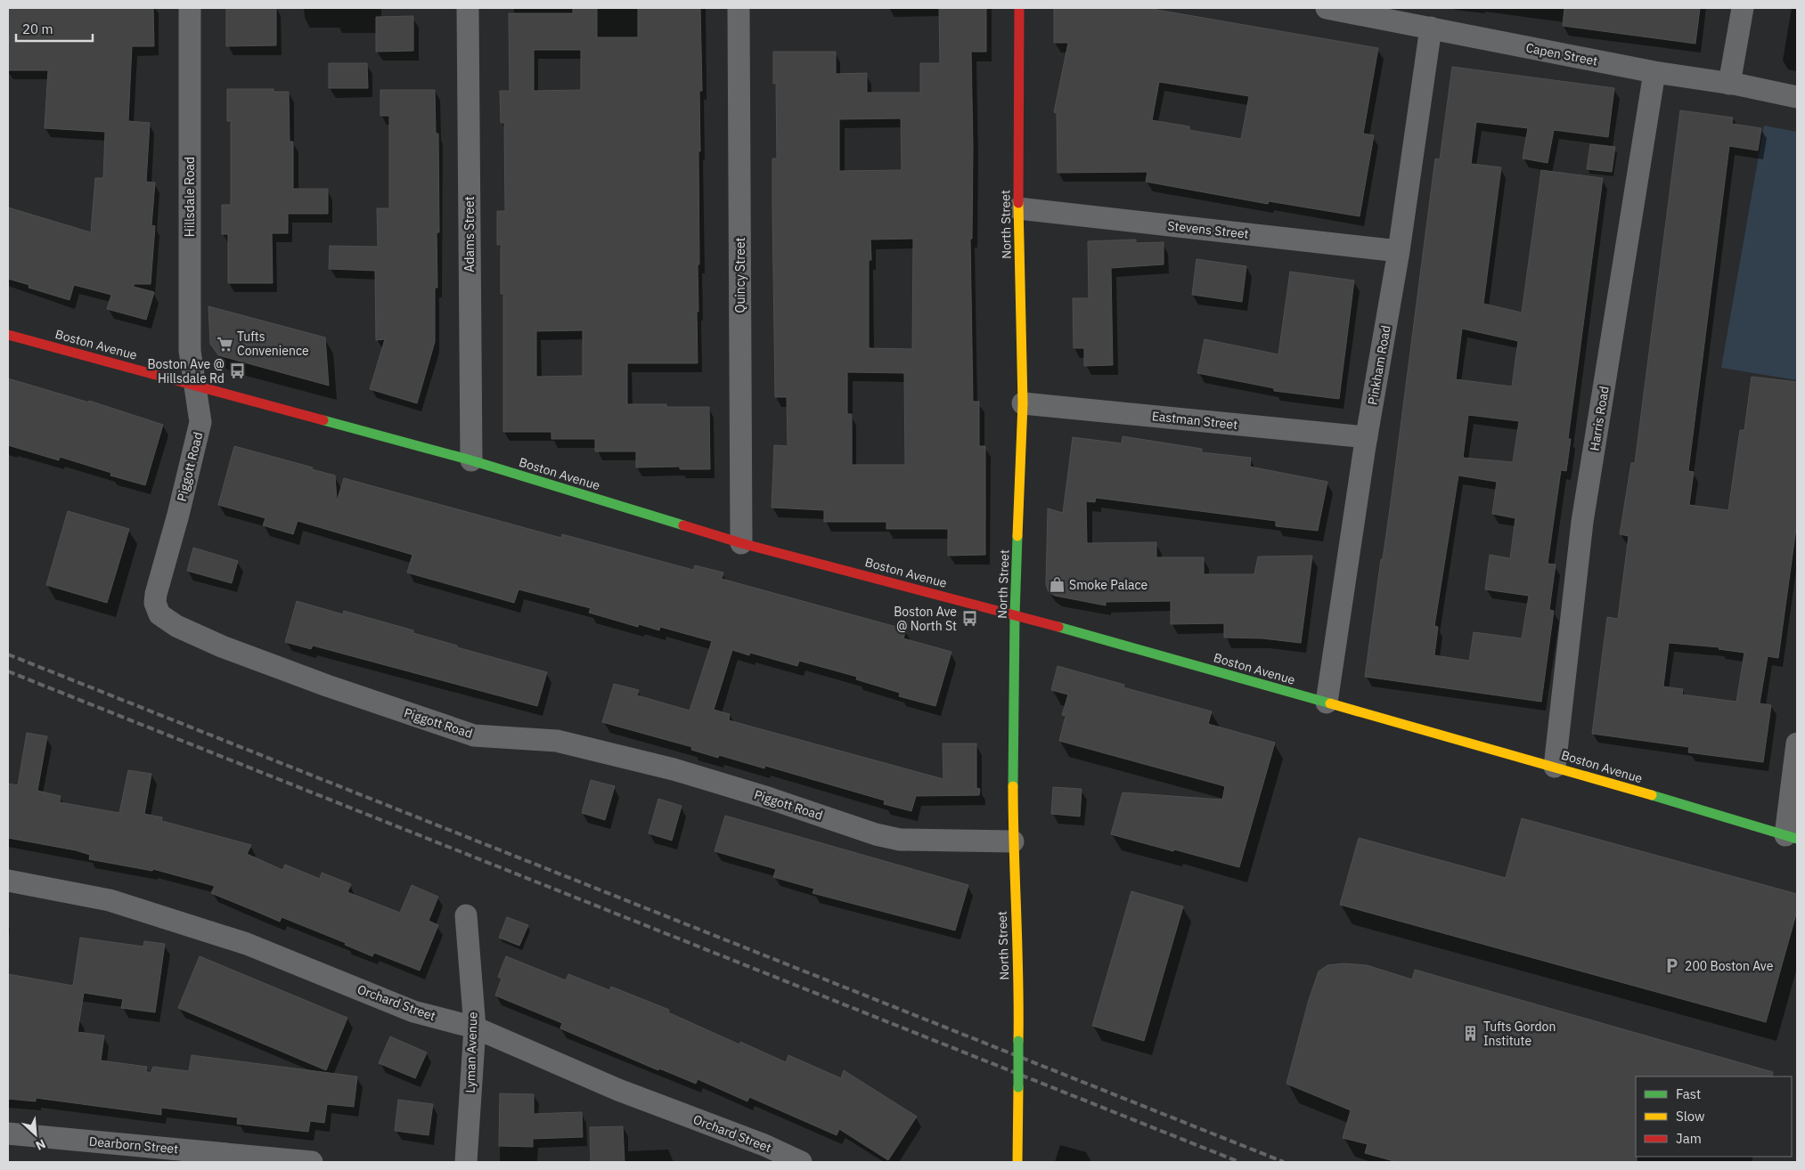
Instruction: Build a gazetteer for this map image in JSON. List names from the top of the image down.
{
  "streets": {
    "main road": ["North Street", "Boston Avenue"],
    "street": [
      "Capen Street",
      "Hillsdale Road",
      "Stevens Street",
      "Adams Street",
      "Quincy Street",
      "Pinkham Road",
      "Harris Road",
      "Eastman Street",
      "Piggott Road",
      "Orchard Street",
      "Lyman Avenue",
      "Dearborn Street"
    ]
  },
  "crossings": [
    ["Capen Street", "Pinkham Road"],
    ["Capen Street", "Harris Road"],
    ["Hillsdale Road", "Boston Avenue"],
    ["Hillsdale Road", "Piggott Road"],
    ["North Street", "Stevens Street"],
    ["North Street", "Boston Avenue"],
    ["North Street", "Eastman Street"],
    ["North Street", "Piggott Road"],
    ["Stevens Street", "Pinkham Road"],
    ["Adams Street", "Boston Avenue"],
    ["Quincy Street", "Boston Avenue"],
    ["Boston Avenue", "Pinkham Road"],
    ["Boston Avenue", "Harris Road"],
    ["Boston Avenue", "Piggott Road"],
    ["Pinkham Road", "Eastman Street"],
    ["Orchard Street", "Lyman Avenue"]
  ],
  "places": {
    "supermarket": ["Tufts Convenience"],
    "bus stop": ["Boston Ave @ Hillsdale Rd", "Boston Ave @ North St"],
    "shop": ["Smoke Palace"],
    "parking": ["200 Boston Ave"],
    "building": ["Tufts Gordon Institute"]
  },
  "legend": ["Fast", "Slow", "Jam"],
  "scale_bar": "20 m",
  "north": "bottom right"
}
